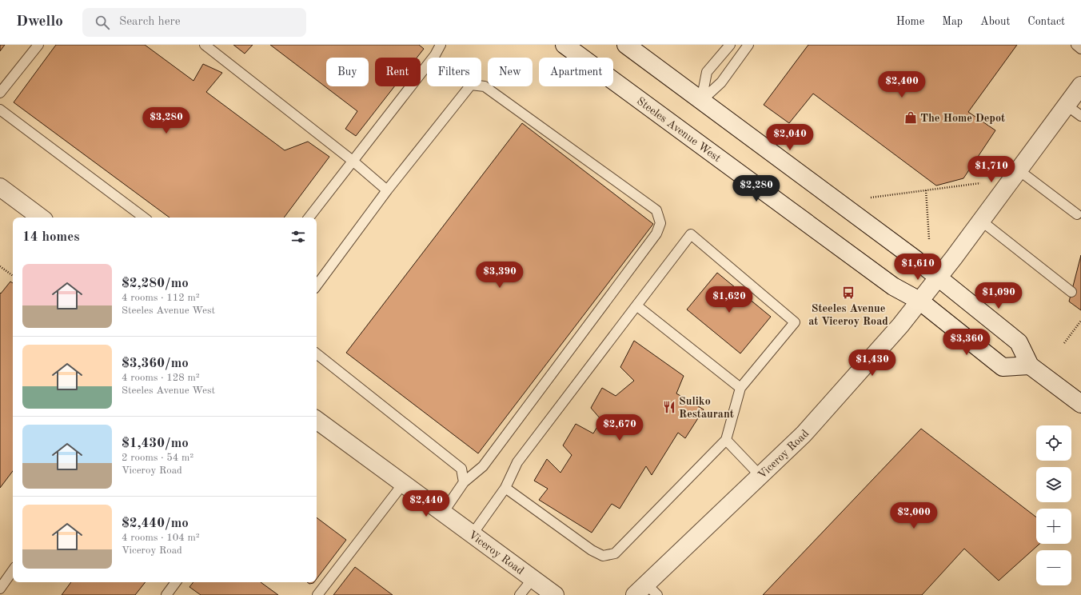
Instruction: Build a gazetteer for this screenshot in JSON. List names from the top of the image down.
{
  "streets": {
    "main road": ["Steeles Avenue West", "Viceroy Road"]
  },
  "crossings": [
    ["Steeles Avenue West", "Viceroy Road"]
  ],
  "places": {
    "shop": ["The Home Depot"],
    "bus stop": ["Steeles Avenue at Viceroy Road"],
    "restaurant": ["Suliko Restaurant"]
  },
  "page": {
    "header": "Dwello",
    "search": "Search here",
    "nav": [
      "Home",
      "Map",
      "About",
      "Contact"
    ],
    "chip": [
      "Buy",
      "Rent",
      "Filters",
      "New",
      "Apartment"
    ],
    "price": [
      "$2,400",
      "$3,280",
      "$2,040",
      "$1,710",
      "$2,280",
      "$1,610",
      "$3,390",
      "$1,090",
      "$1,620",
      "$3,360",
      "$1,430",
      "$2,670",
      "$2,440",
      "$2,000"
    ],
    "heading": "14 homes",
    "list": [
      {
        "name": "$2,280/mo",
        "note": "4 rooms · 112 m² · Steeles Avenue West"
      },
      {
        "name": "$3,360/mo",
        "note": "4 rooms · 128 m² · Steeles Avenue West"
      },
      {
        "name": "$1,430/mo",
        "note": "2 rooms · 54 m² · Viceroy Road"
      },
      {
        "name": "$2,440/mo",
        "note": "4 rooms · 104 m² · Viceroy Road"
      }
    ],
    "map_buttons": ["+", "−"]
  }
}
